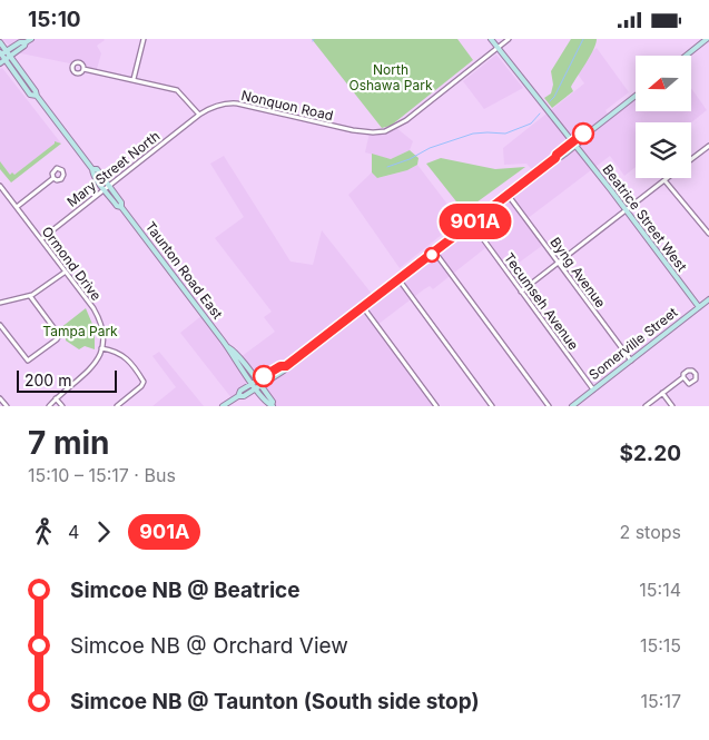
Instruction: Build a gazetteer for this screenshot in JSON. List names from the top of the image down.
{
  "streets": {
    "main road": ["Beatrice Street West", "Taunton Road East", "Somerville Street"],
    "street": [
      "Nonquon Road",
      "Mary Street North",
      "Ormond Drive",
      "Byng Avenue",
      "Tecumseh Avenue"
    ]
  },
  "crossings": [
    ["Nonquon Road", "Mary Street North"],
    ["Nonquon Road", "Beatrice Street West"],
    ["Mary Street North", "Ormond Drive"],
    ["Mary Street North", "Taunton Road East"],
    ["Beatrice Street West", "Somerville Street"],
    ["Byng Avenue", "Somerville Street"],
    ["Tecumseh Avenue", "Somerville Street"]
  ],
  "parks": ["North Oshawa Park", "Tampa Park"],
  "lines": ["bus line 901A"],
  "scale_bar": "200 m",
  "north": "left",
  "page": {
    "status": "15:10",
    "on_map": "901A",
    "scale": "200 m",
    "heading": ["7 min", "15:10 – 15:17 · Bus", "$2.20"],
    "legs": ["4", "901A", "2 stops"],
    "list": [
      {
        "name": "Simcoe NB @ Beatrice",
        "value": "15:14"
      },
      {
        "name": "Simcoe NB @ Orchard View",
        "value": "15:15"
      },
      {
        "name": "Simcoe NB @ Taunton (South side stop)",
        "value": "15:17"
      }
    ]
  }
}
